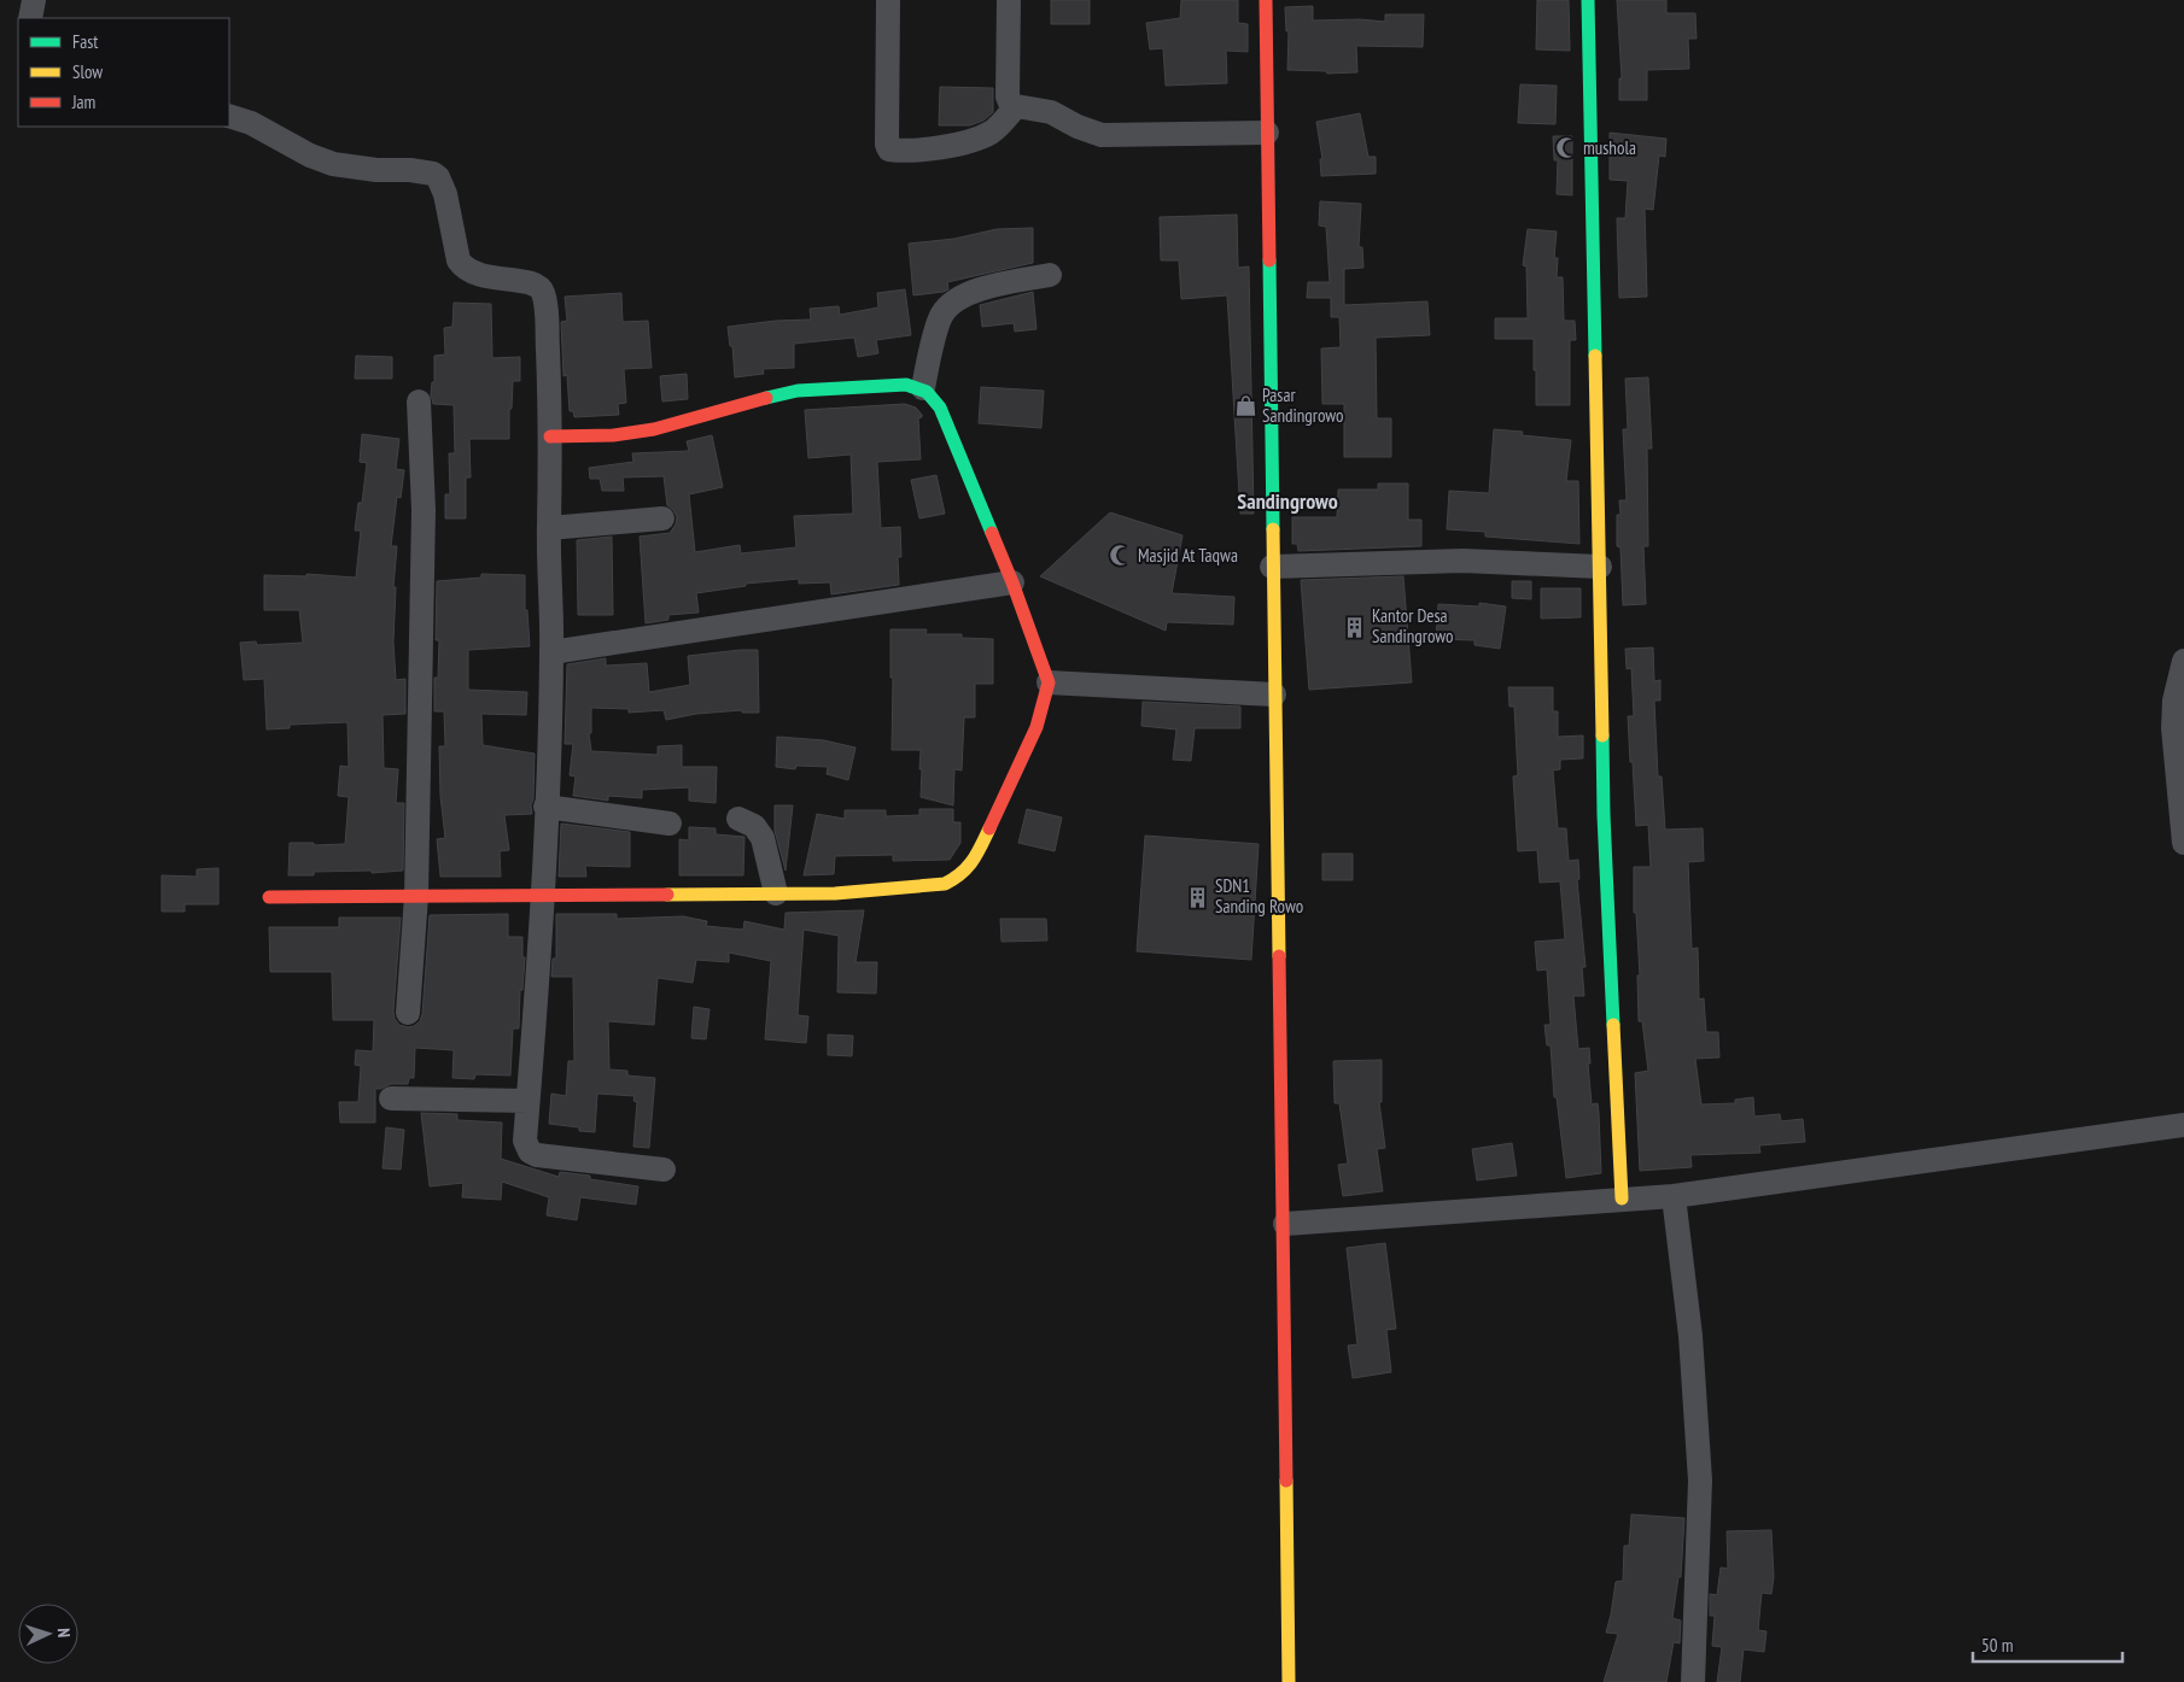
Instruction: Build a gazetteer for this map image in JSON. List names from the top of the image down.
{
  "districts": ["Sandingrowo"],
  "places": {
    "mosque": ["mushola", "Masjid At Taqwa"],
    "shop": ["Pasar Sandingrowo"],
    "building": ["Kantor Desa Sandingrowo", "SDN1 Sanding Rowo"]
  },
  "legend": ["Fast", "Slow", "Jam"],
  "scale_bar": "50 m",
  "north": "right"
}
